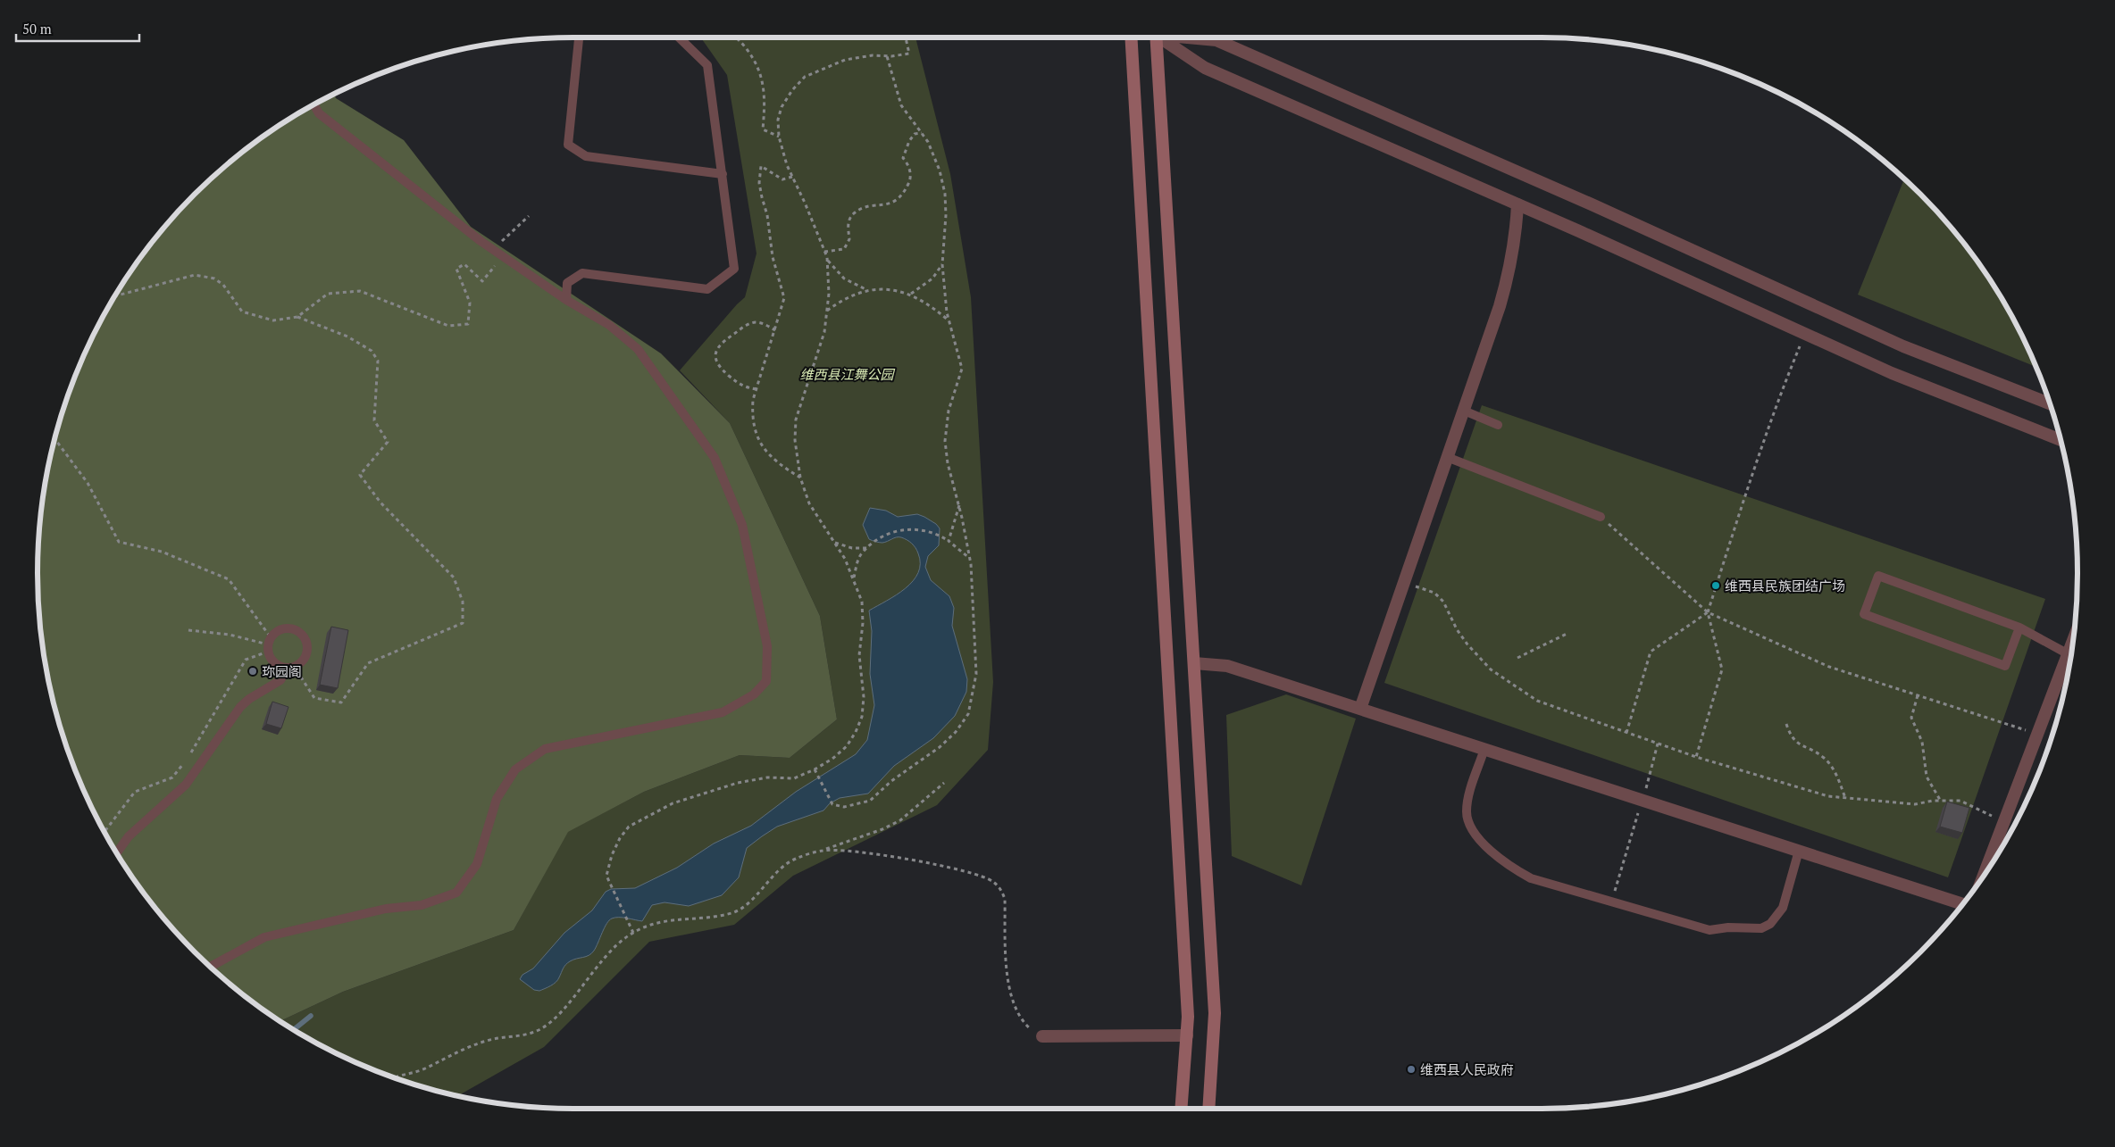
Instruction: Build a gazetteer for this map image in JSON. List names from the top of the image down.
{
  "parks": ["维西县江舞公园"],
  "places": ["维西县民族团结广场", "珎园阁", "维西县人民政府"],
  "scale_bar": "50 m"
}
